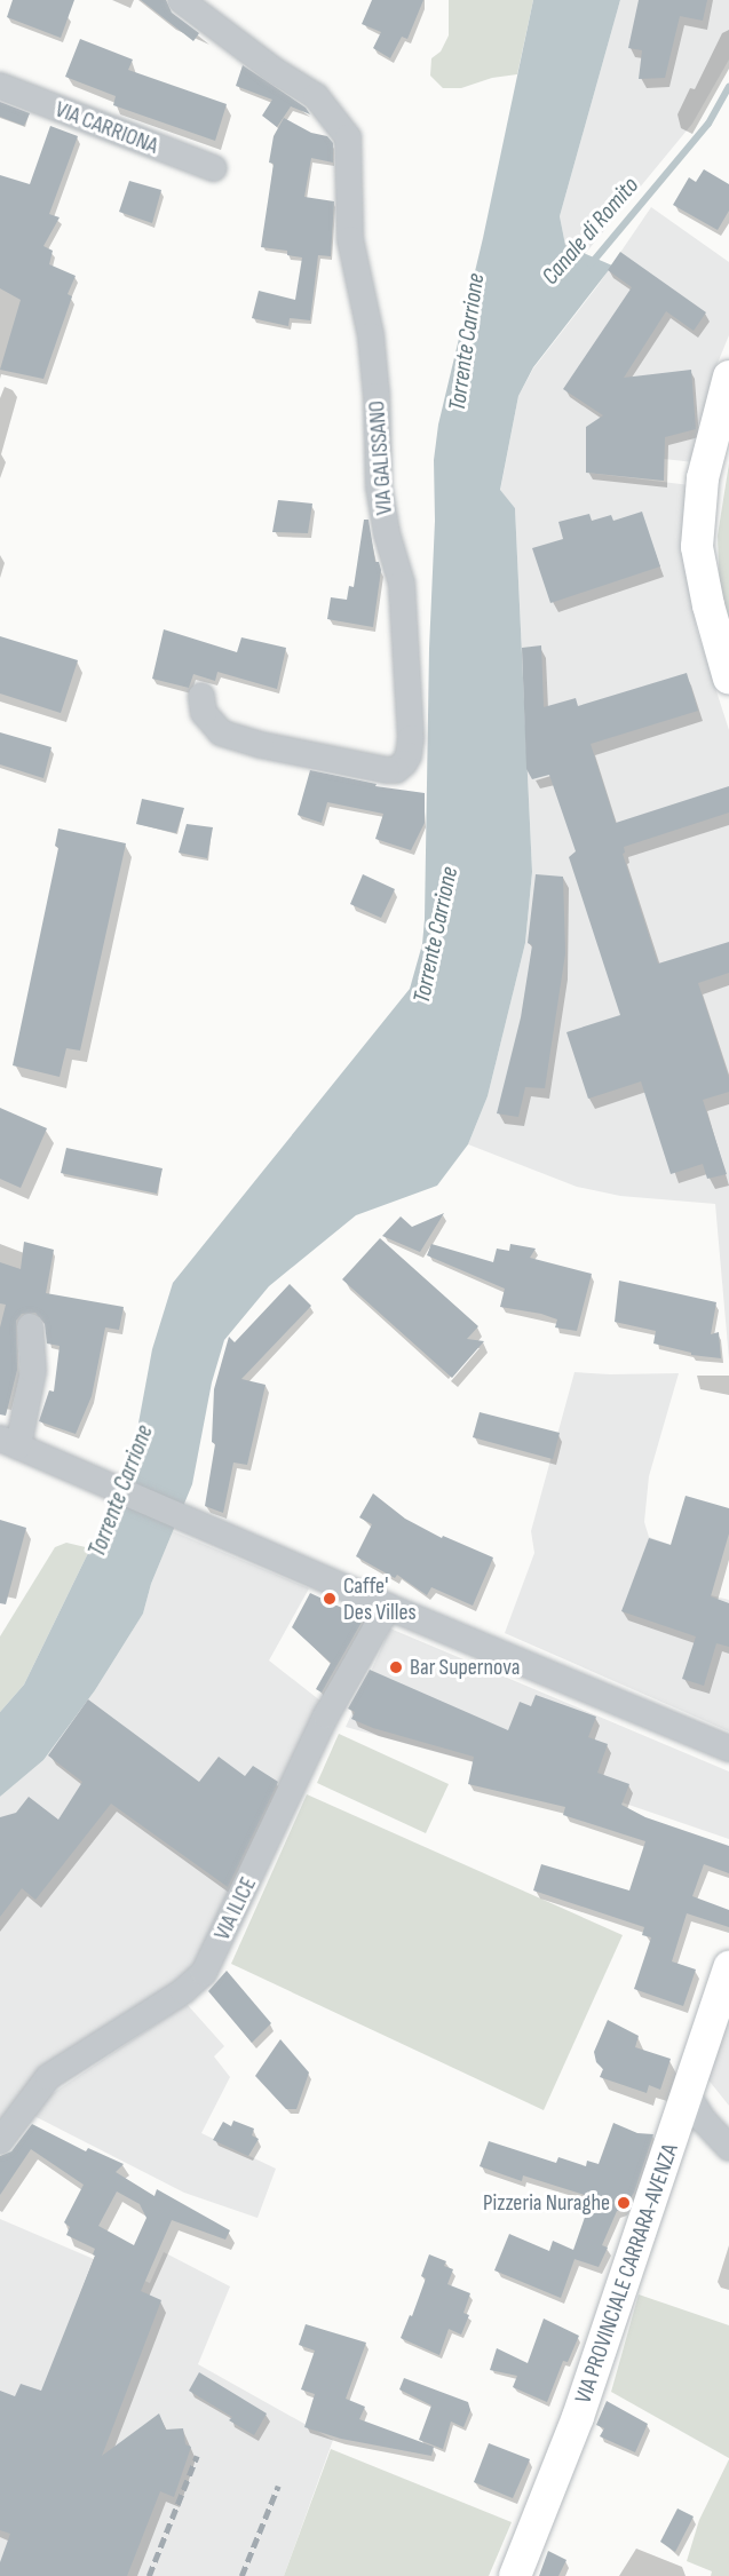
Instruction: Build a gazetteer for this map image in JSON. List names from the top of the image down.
{
  "streets": {
    "main road": ["VIA PROVINCIALE CARRARA-AVENZA"],
    "street": ["VIA CARRIONA", "VIA GALISSANO", "VIA ILICE"]
  },
  "water": ["Canale di Romito", "Torrente Carrione"],
  "places": ["Caffe' Des Villes", "Bar Supernova", "Pizzeria Nuraghe"]
}
